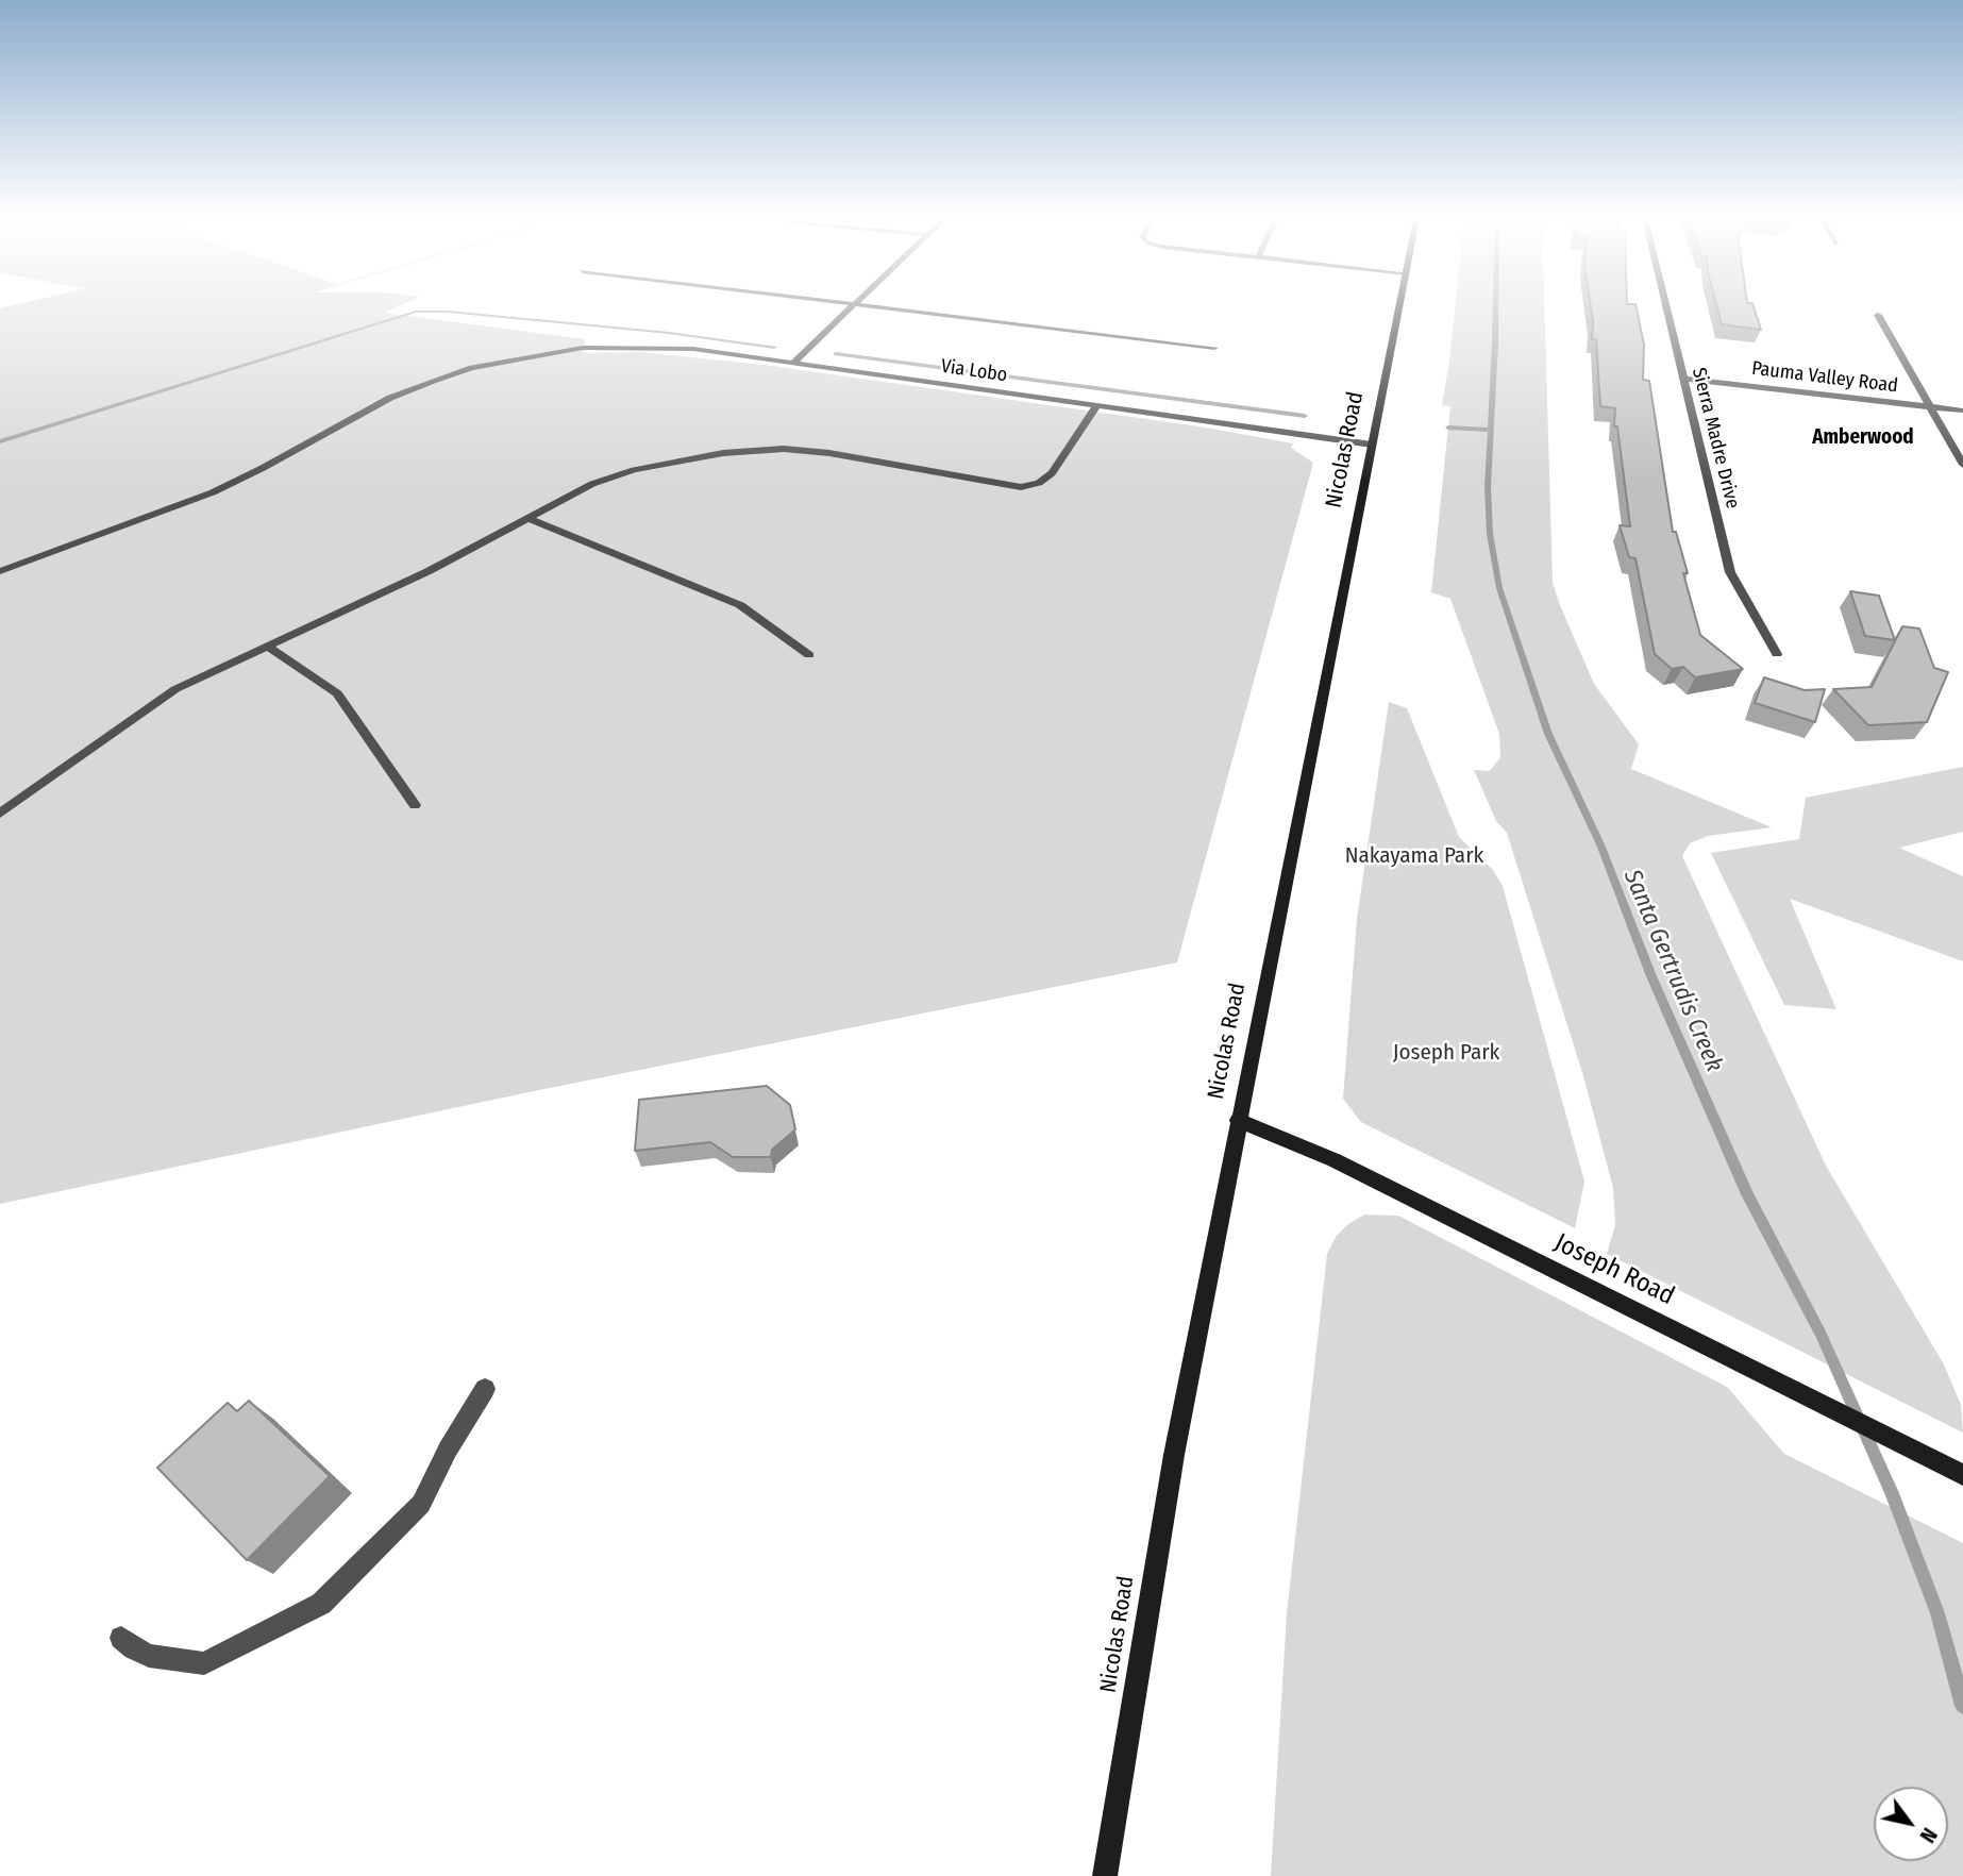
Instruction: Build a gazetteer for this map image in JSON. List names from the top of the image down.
{
  "streets": {
    "main road": ["Nicolas Road", "Joseph Road"],
    "street": ["Via Lobo", "Pauma Valley Road", "Sierra Madre Drive"]
  },
  "crossings": [
    ["Via Lobo", "Nicolas Road"],
    ["Pauma Valley Road", "Sierra Madre Drive"],
    ["Nicolas Road", "Joseph Road"]
  ],
  "districts": ["Amberwood"],
  "water": ["Santa Gertrudis Creek"],
  "parks": ["Nakayama Park", "Joseph Park"],
  "north": "bottom right"
}
